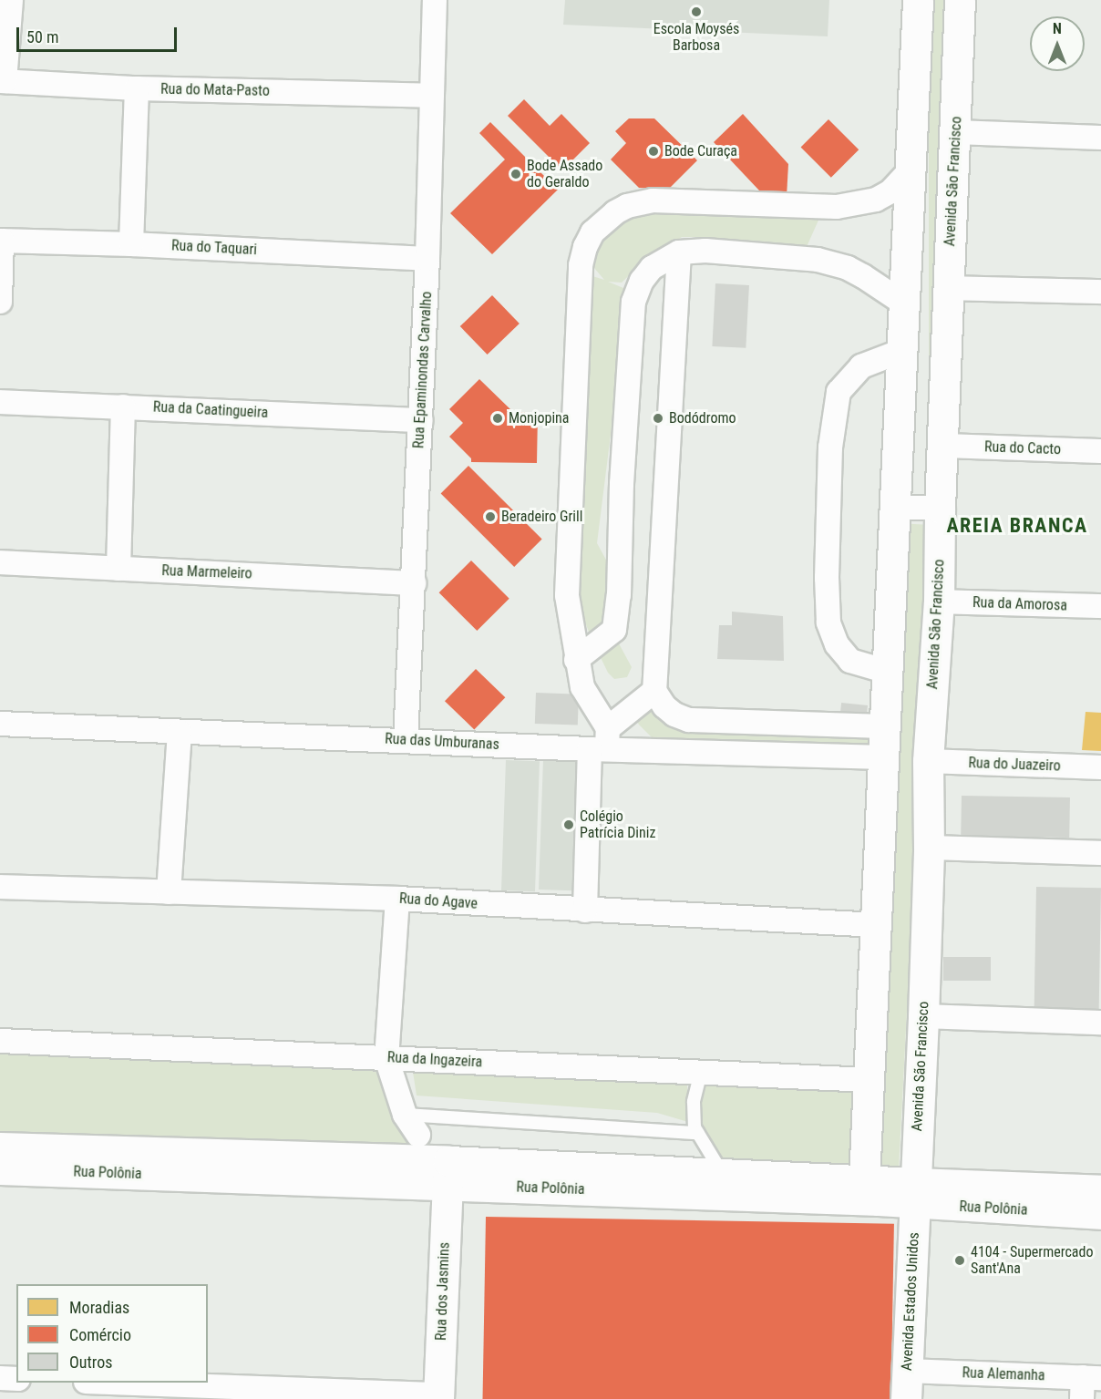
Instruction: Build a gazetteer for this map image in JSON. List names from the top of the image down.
{
  "streets": {
    "main road": [
      "Avenida São Francisco",
      "Rua Polônia",
      "Rua dos Jasmins",
      "Avenida Estados Unidos"
    ],
    "street": [
      "Rua do Mata-Pasto",
      "Rua do Taquari",
      "Rua Epaminondas Carvalho",
      "Rua da Caatingueira",
      "Rua do Cacto",
      "Rua Marmeleiro",
      "Rua da Amorosa",
      "Rua das Umburanas",
      "Rua do Juazeiro",
      "Rua do Agave",
      "Rua da Ingazeira",
      "Rua Alemanha"
    ]
  },
  "crossings": [
    ["Rua do Mata-Pasto", "Rua Epaminondas Carvalho"],
    ["Avenida São Francisco", "Rua do Cacto"],
    ["Avenida São Francisco", "Rua da Amorosa"],
    ["Avenida São Francisco", "Rua do Juazeiro"],
    ["Avenida São Francisco", "Rua Polônia"],
    ["Avenida São Francisco", "Avenida Estados Unidos"],
    ["Rua do Taquari", "Rua Epaminondas Carvalho"],
    ["Rua Epaminondas Carvalho", "Rua da Caatingueira"],
    ["Rua Epaminondas Carvalho", "Rua Marmeleiro"],
    ["Rua Epaminondas Carvalho", "Rua das Umburanas"],
    ["Rua Polônia", "Rua dos Jasmins"],
    ["Rua Polônia", "Avenida Estados Unidos"],
    ["Avenida Estados Unidos", "Rua Alemanha"]
  ],
  "districts": ["AREIA BRANCA"],
  "places": [
    "Escola Moysés Barbosa",
    "Bode Curaça",
    "Bode Assado do Geraldo",
    "Monjopina",
    "Bodódromo",
    "Beradeiro Grill",
    "Colégio Patrícia Diniz",
    "4104 - Supermercado Sant'Ana"
  ],
  "legend": ["Moradias", "Comércio", "Outros"],
  "scale_bar": "50 m",
  "north": "top"
}
